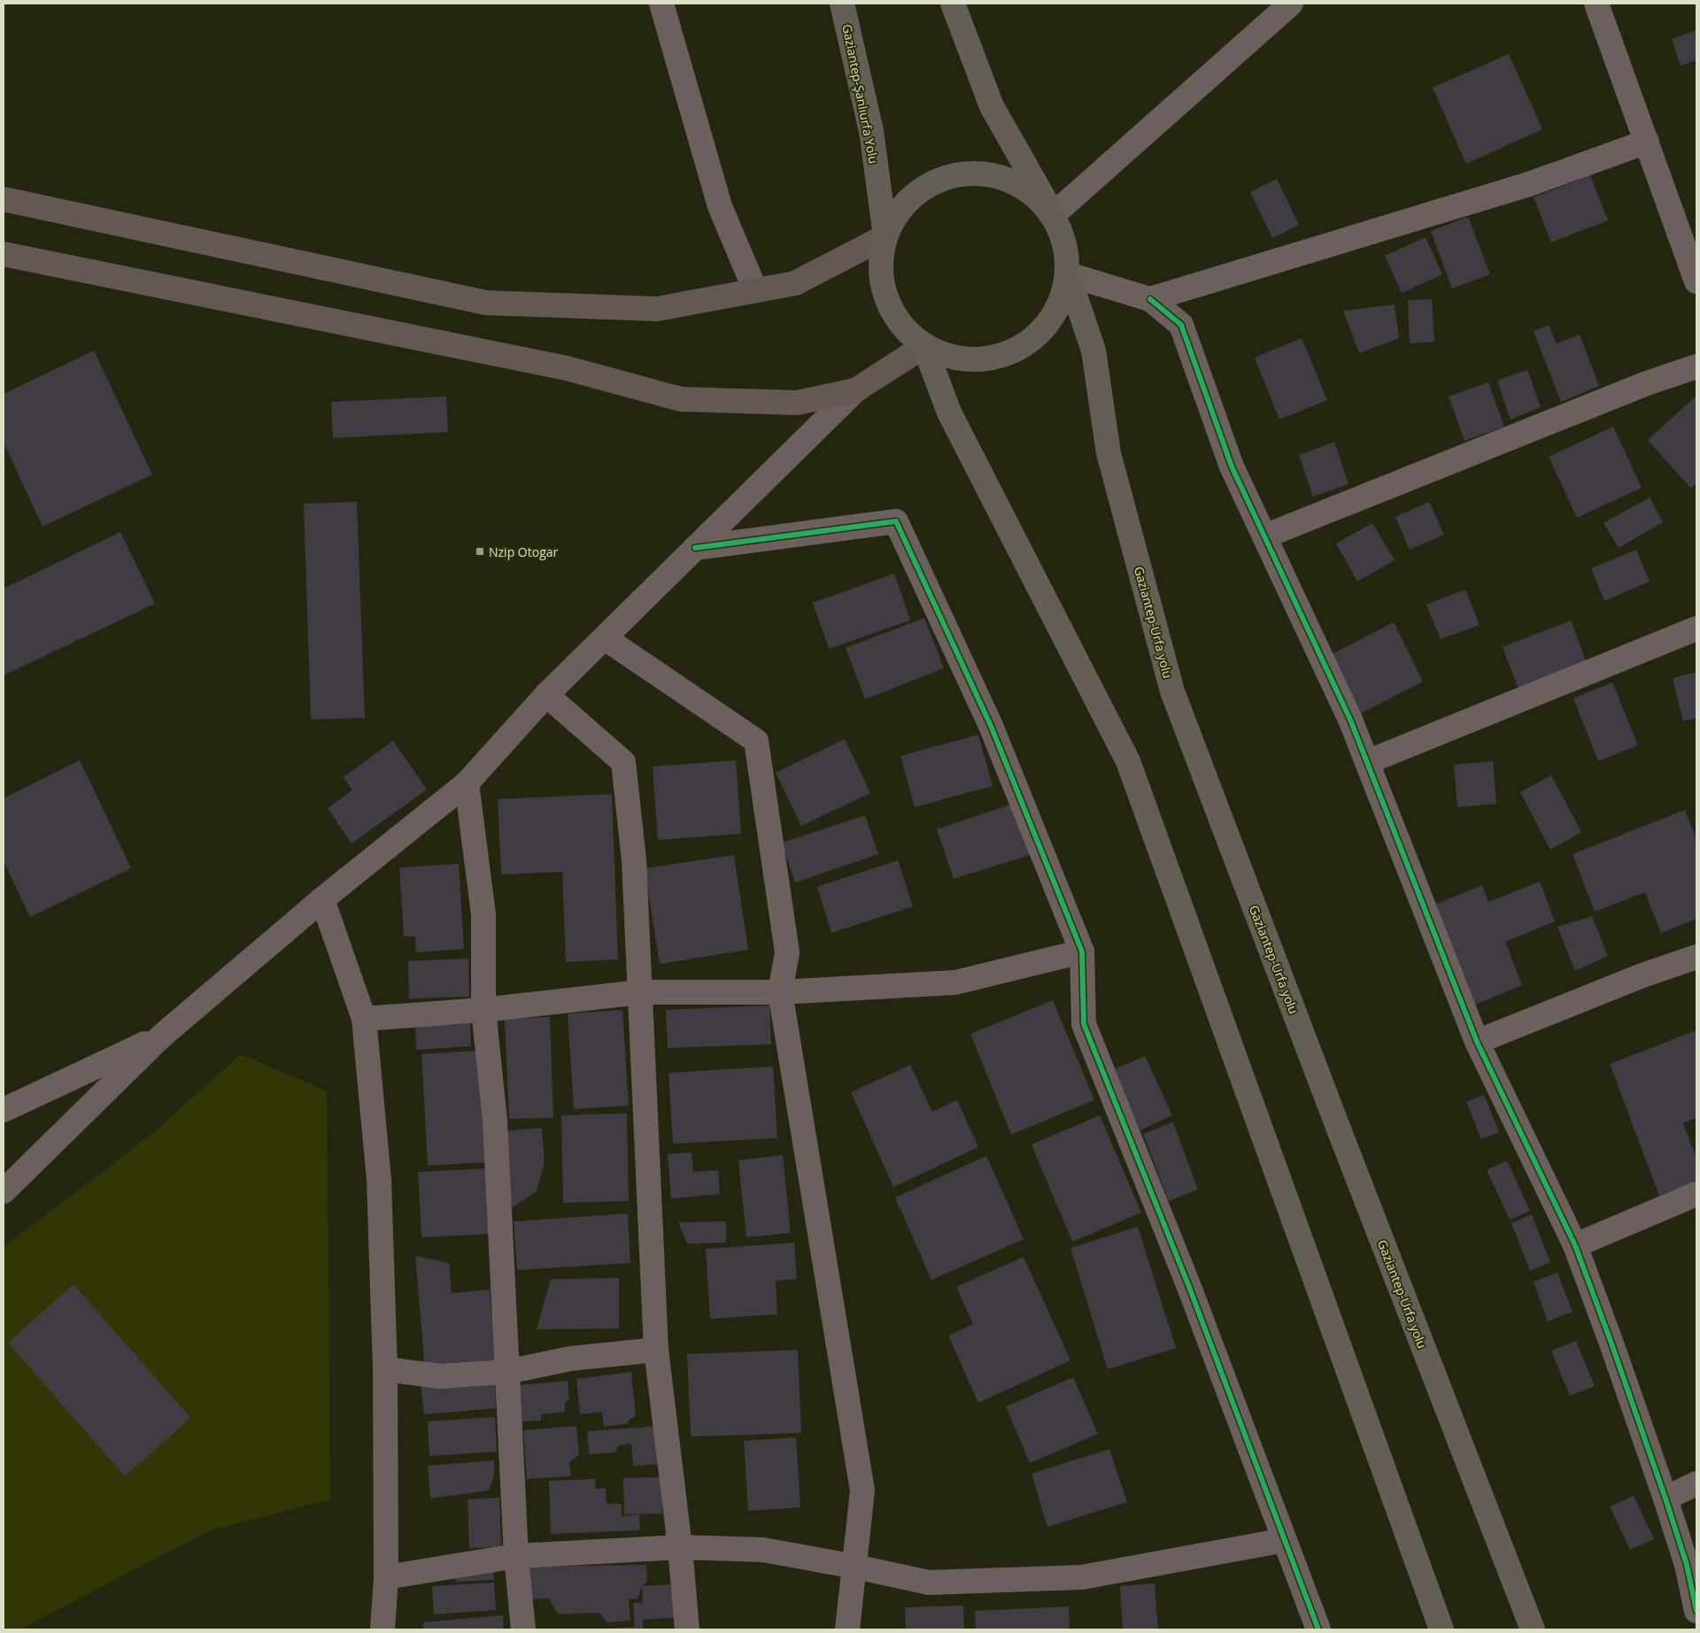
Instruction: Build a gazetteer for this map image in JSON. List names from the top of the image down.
{
  "streets": {
    "highway": ["Gaziantep-Şanlıurfa Yolu", "Gaziantep-Urfa yolu"]
  },
  "places": {
    "transit": ["Nzip Otogar"]
  }
}
